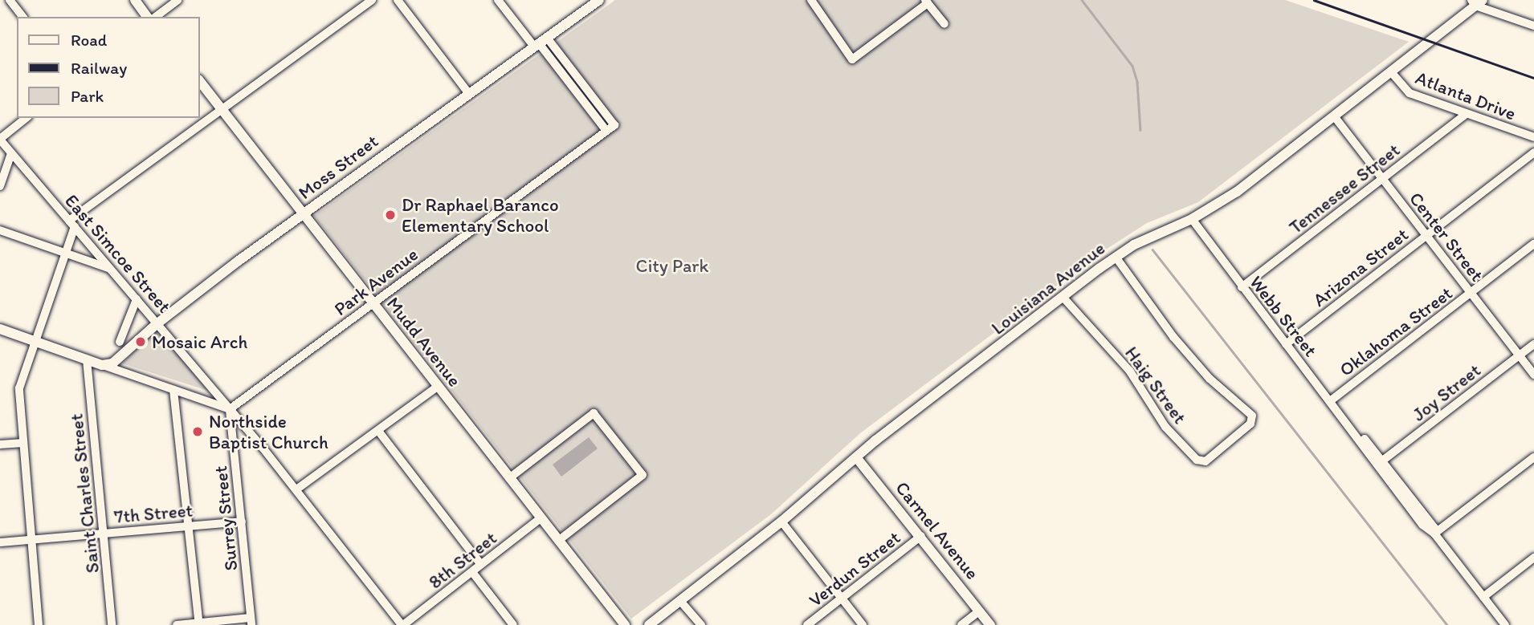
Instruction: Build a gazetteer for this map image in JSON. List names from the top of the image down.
{
  "streets": {
    "main road": [
      "Moss Street",
      "Louisiana Avenue",
      "Mudd Avenue",
      "Carmel Avenue"
    ],
    "street": [
      "Atlanta Drive",
      "Tennessee Street",
      "Center Street",
      "East Simcoe Street",
      "Arizona Street",
      "Park Avenue",
      "Webb Street",
      "Oklahoma Street",
      "Haig Street",
      "Joy Street",
      "Saint Charles Street",
      "7th Street",
      "Surrey Street",
      "8th Street",
      "Verdun Street"
    ]
  },
  "crossings": [
    ["Atlanta Drive", "Tennessee Street"],
    ["Atlanta Drive", "Louisiana Avenue"],
    ["Moss Street", "East Simcoe Street"],
    ["Moss Street", "Park Avenue"],
    ["Moss Street", "Mudd Avenue"],
    ["Tennessee Street", "Center Street"],
    ["Tennessee Street", "Webb Street"],
    ["Center Street", "Arizona Street"],
    ["Center Street", "Louisiana Avenue"],
    ["Center Street", "Oklahoma Street"],
    ["Center Street", "Joy Street"],
    ["East Simcoe Street", "Park Avenue"],
    ["East Simcoe Street", "Surrey Street"],
    ["East Simcoe Street", "8th Street"],
    ["Arizona Street", "Webb Street"],
    ["Park Avenue", "Mudd Avenue"],
    ["Park Avenue", "Surrey Street"],
    ["Louisiana Avenue", "Webb Street"],
    ["Louisiana Avenue", "Haig Street"],
    ["Louisiana Avenue", "Carmel Avenue"],
    ["Webb Street", "Oklahoma Street"],
    ["Webb Street", "Joy Street"],
    ["Mudd Avenue", "8th Street"],
    ["Saint Charles Street", "7th Street"],
    ["7th Street", "Surrey Street"],
    ["Carmel Avenue", "Verdun Street"]
  ],
  "parks": ["City Park"],
  "places": ["Dr Raphael Baranco Elementary School", "Mosaic Arch", "Northside Baptist Church"],
  "legend": ["Road", "Railway", "Park"]
}
